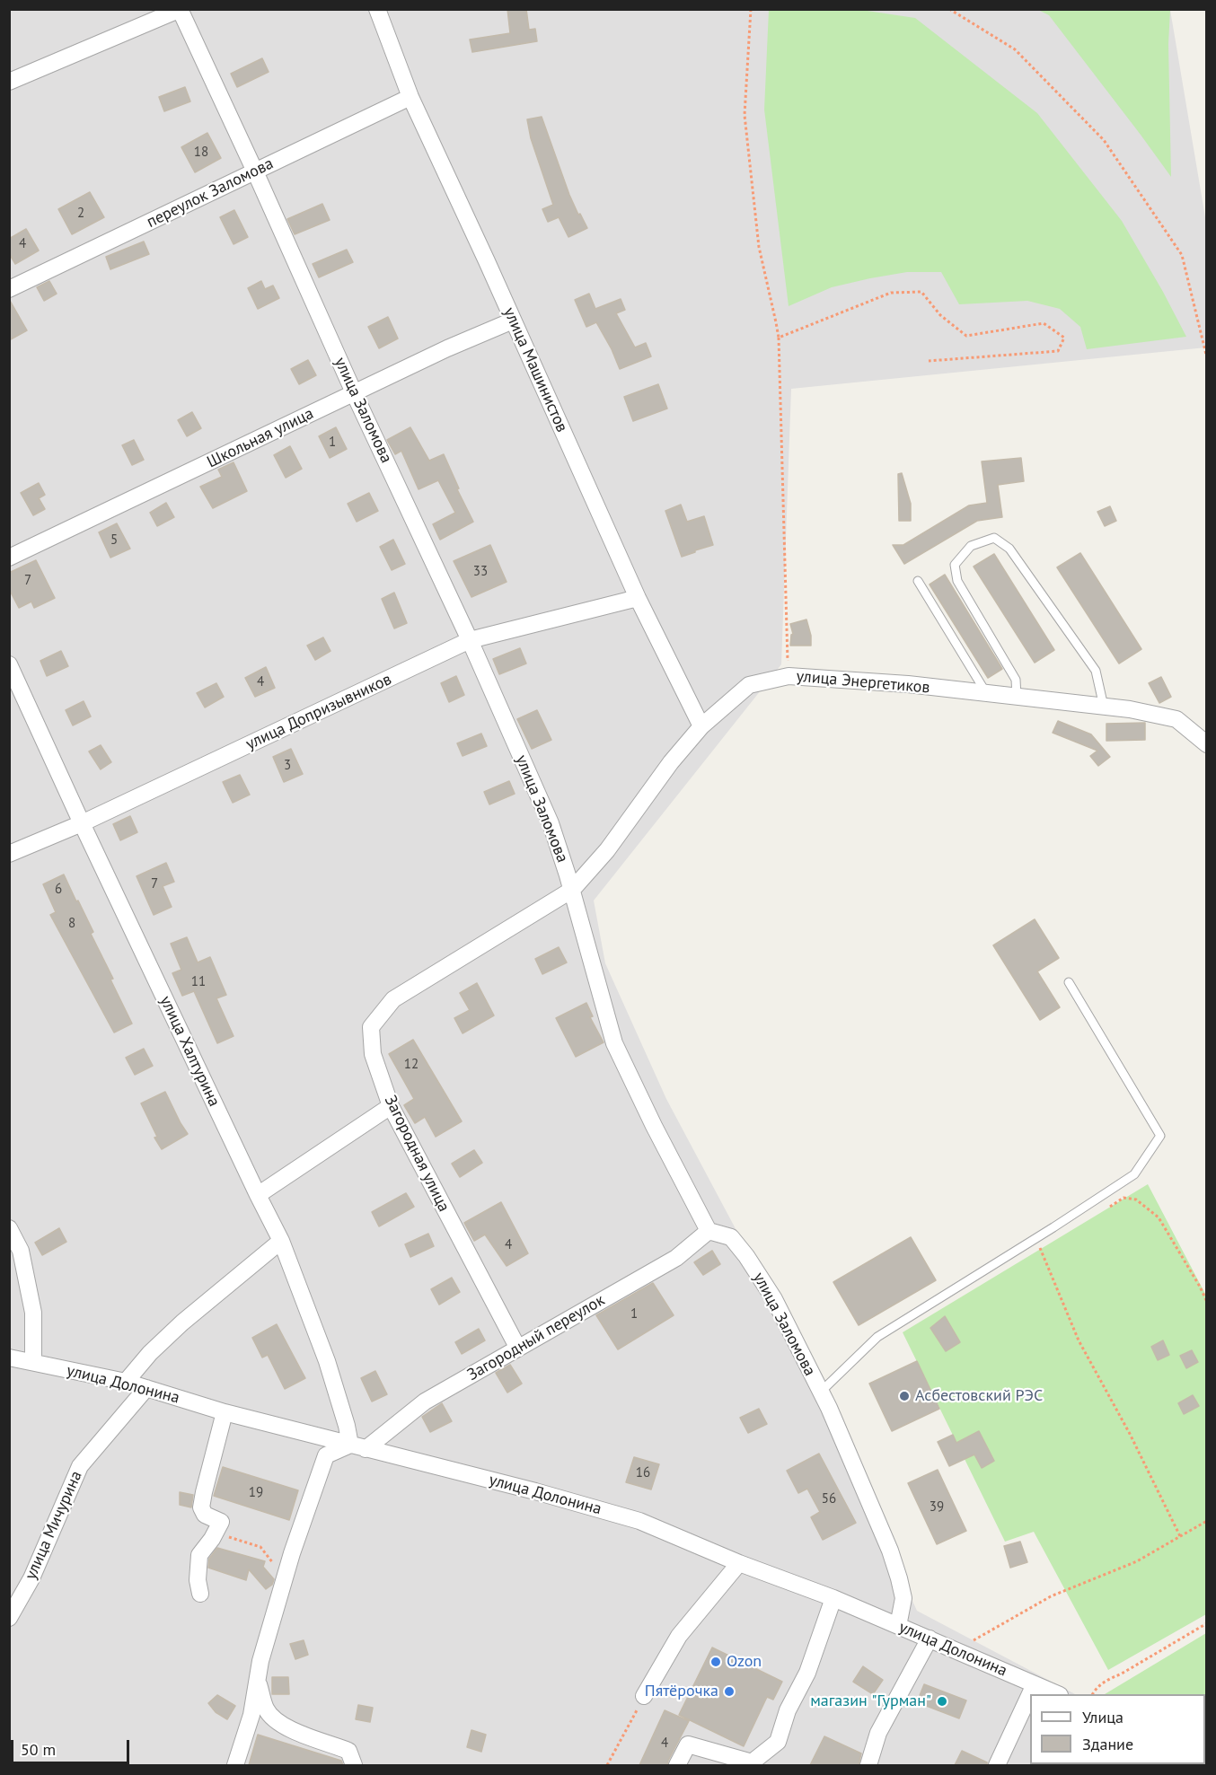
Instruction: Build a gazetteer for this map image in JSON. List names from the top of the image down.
{
  "streets": {
    "street": [
      "переулок Заломова",
      "улица Машинистов",
      "улица Заломова",
      "Школьная улица",
      "улица Энергетиков",
      "улица Допризывников",
      "улица Халтурина",
      "Загородная улица",
      "Загородный переулок",
      "улица Долонина",
      "улица Мичурина"
    ]
  },
  "crossings": [
    ["переулок Заломова", "улица Машинистов"],
    ["переулок Заломова", "улица Заломова"],
    ["улица Машинистов", "Школьная улица"],
    ["улица Машинистов", "улица Энергетиков"],
    ["улица Машинистов", "улица Допризывников"],
    ["улица Заломова", "Школьная улица"],
    ["улица Заломова", "улица Энергетиков"],
    ["улица Заломова", "улица Допризывников"],
    ["улица Заломова", "Загородная улица"],
    ["улица Заломова", "Загородный переулок"],
    ["улица Заломова", "улица Долонина"],
    ["улица Энергетиков", "Загородная улица"],
    ["улица Допризывников", "улица Халтурина"],
    ["улица Халтурина", "Загородный переулок"],
    ["улица Халтурина", "улица Долонина"],
    ["Загородная улица", "Загородный переулок"],
    ["Загородный переулок", "улица Долонина"],
    ["улица Долонина", "улица Мичурина"]
  ],
  "places": [
    "Асбестовский РЭС",
    "Ozon",
    "Пятёрочка",
    "магазин \"Гурман\""
  ],
  "house_numbers": [
    "18",
    "2",
    "4",
    "1",
    "5",
    "33",
    "7",
    "4",
    "3",
    "7",
    "6",
    "8",
    "11",
    "12",
    "4",
    "1",
    "16",
    "19",
    "56",
    "39",
    "4"
  ],
  "legend": ["Улица", "Здание"],
  "scale_bar": "50 m"
}
